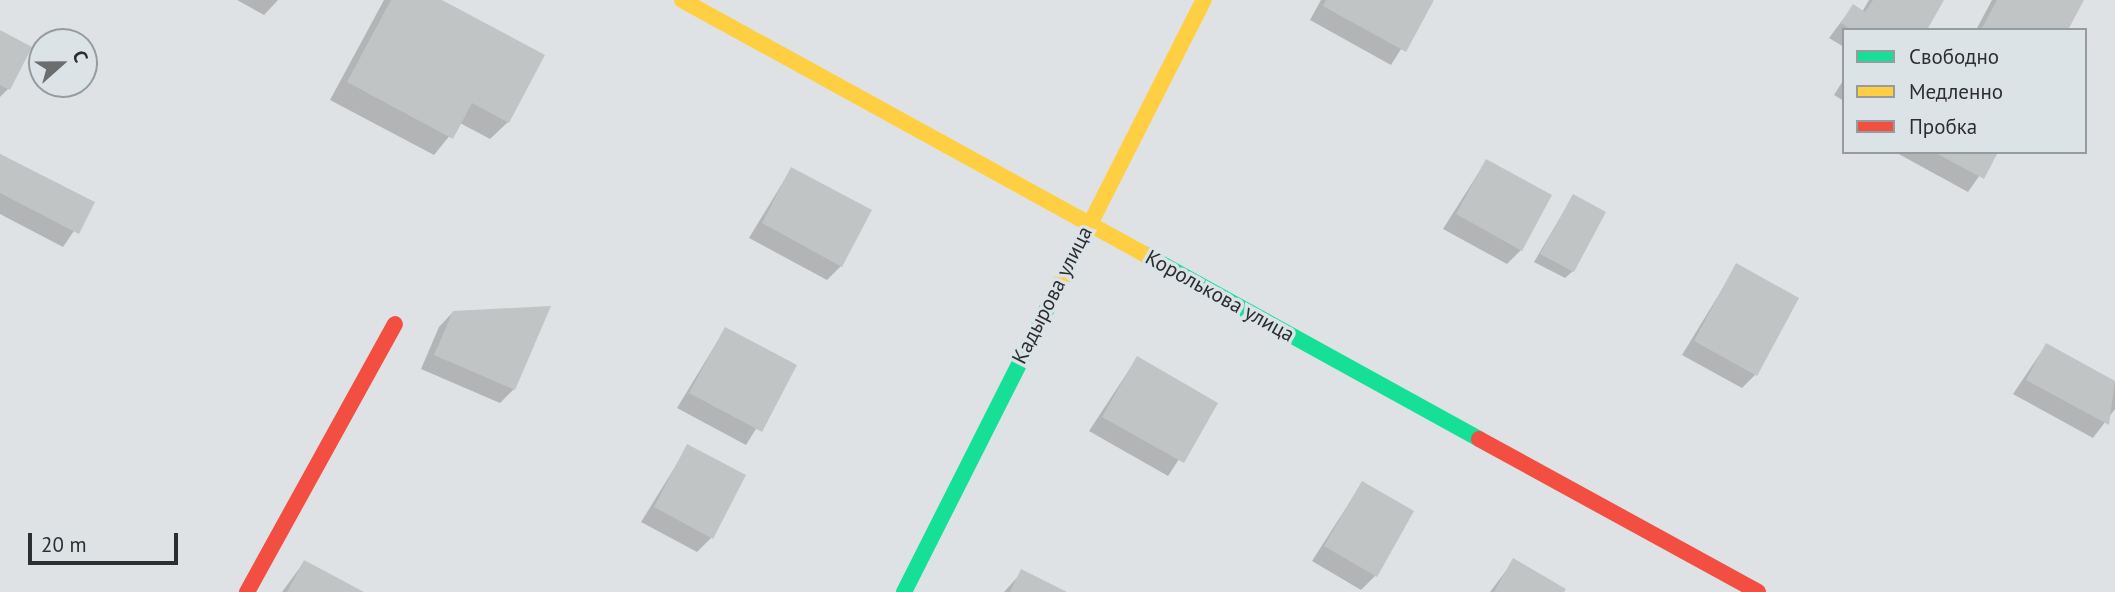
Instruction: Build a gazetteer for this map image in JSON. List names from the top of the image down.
{
  "streets": {
    "street": ["Кадырова улица", "Королькова улица"]
  },
  "crossings": [
    ["Кадырова улица", "Королькова улица"]
  ],
  "legend": ["Свободно", "Медленно", "Пробка"],
  "scale_bar": "20 m",
  "north": "right"
}
